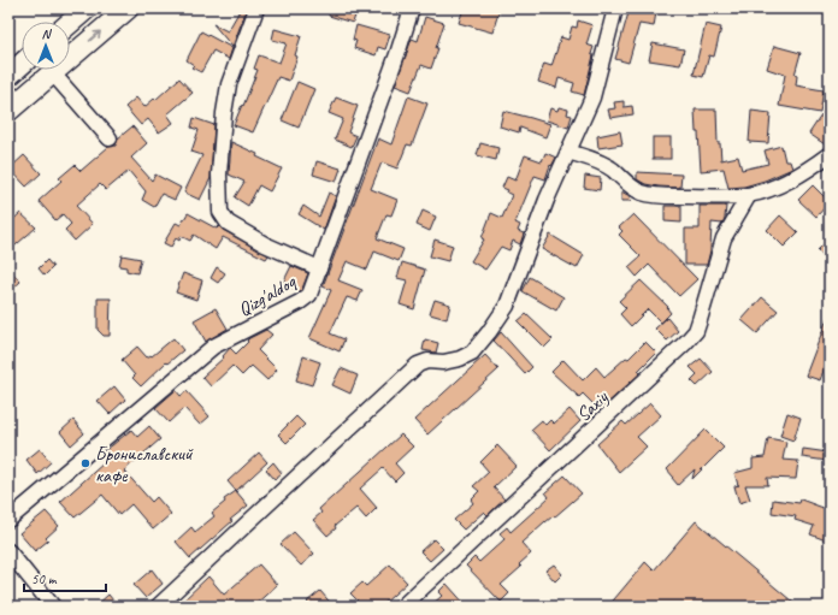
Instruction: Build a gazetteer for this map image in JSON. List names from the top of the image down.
{
  "streets": {
    "street": ["Qizg'aldoq", "Saxiy"]
  },
  "places": ["Брониславский кафе"],
  "scale_bar": "50 m",
  "north": "top"
}
